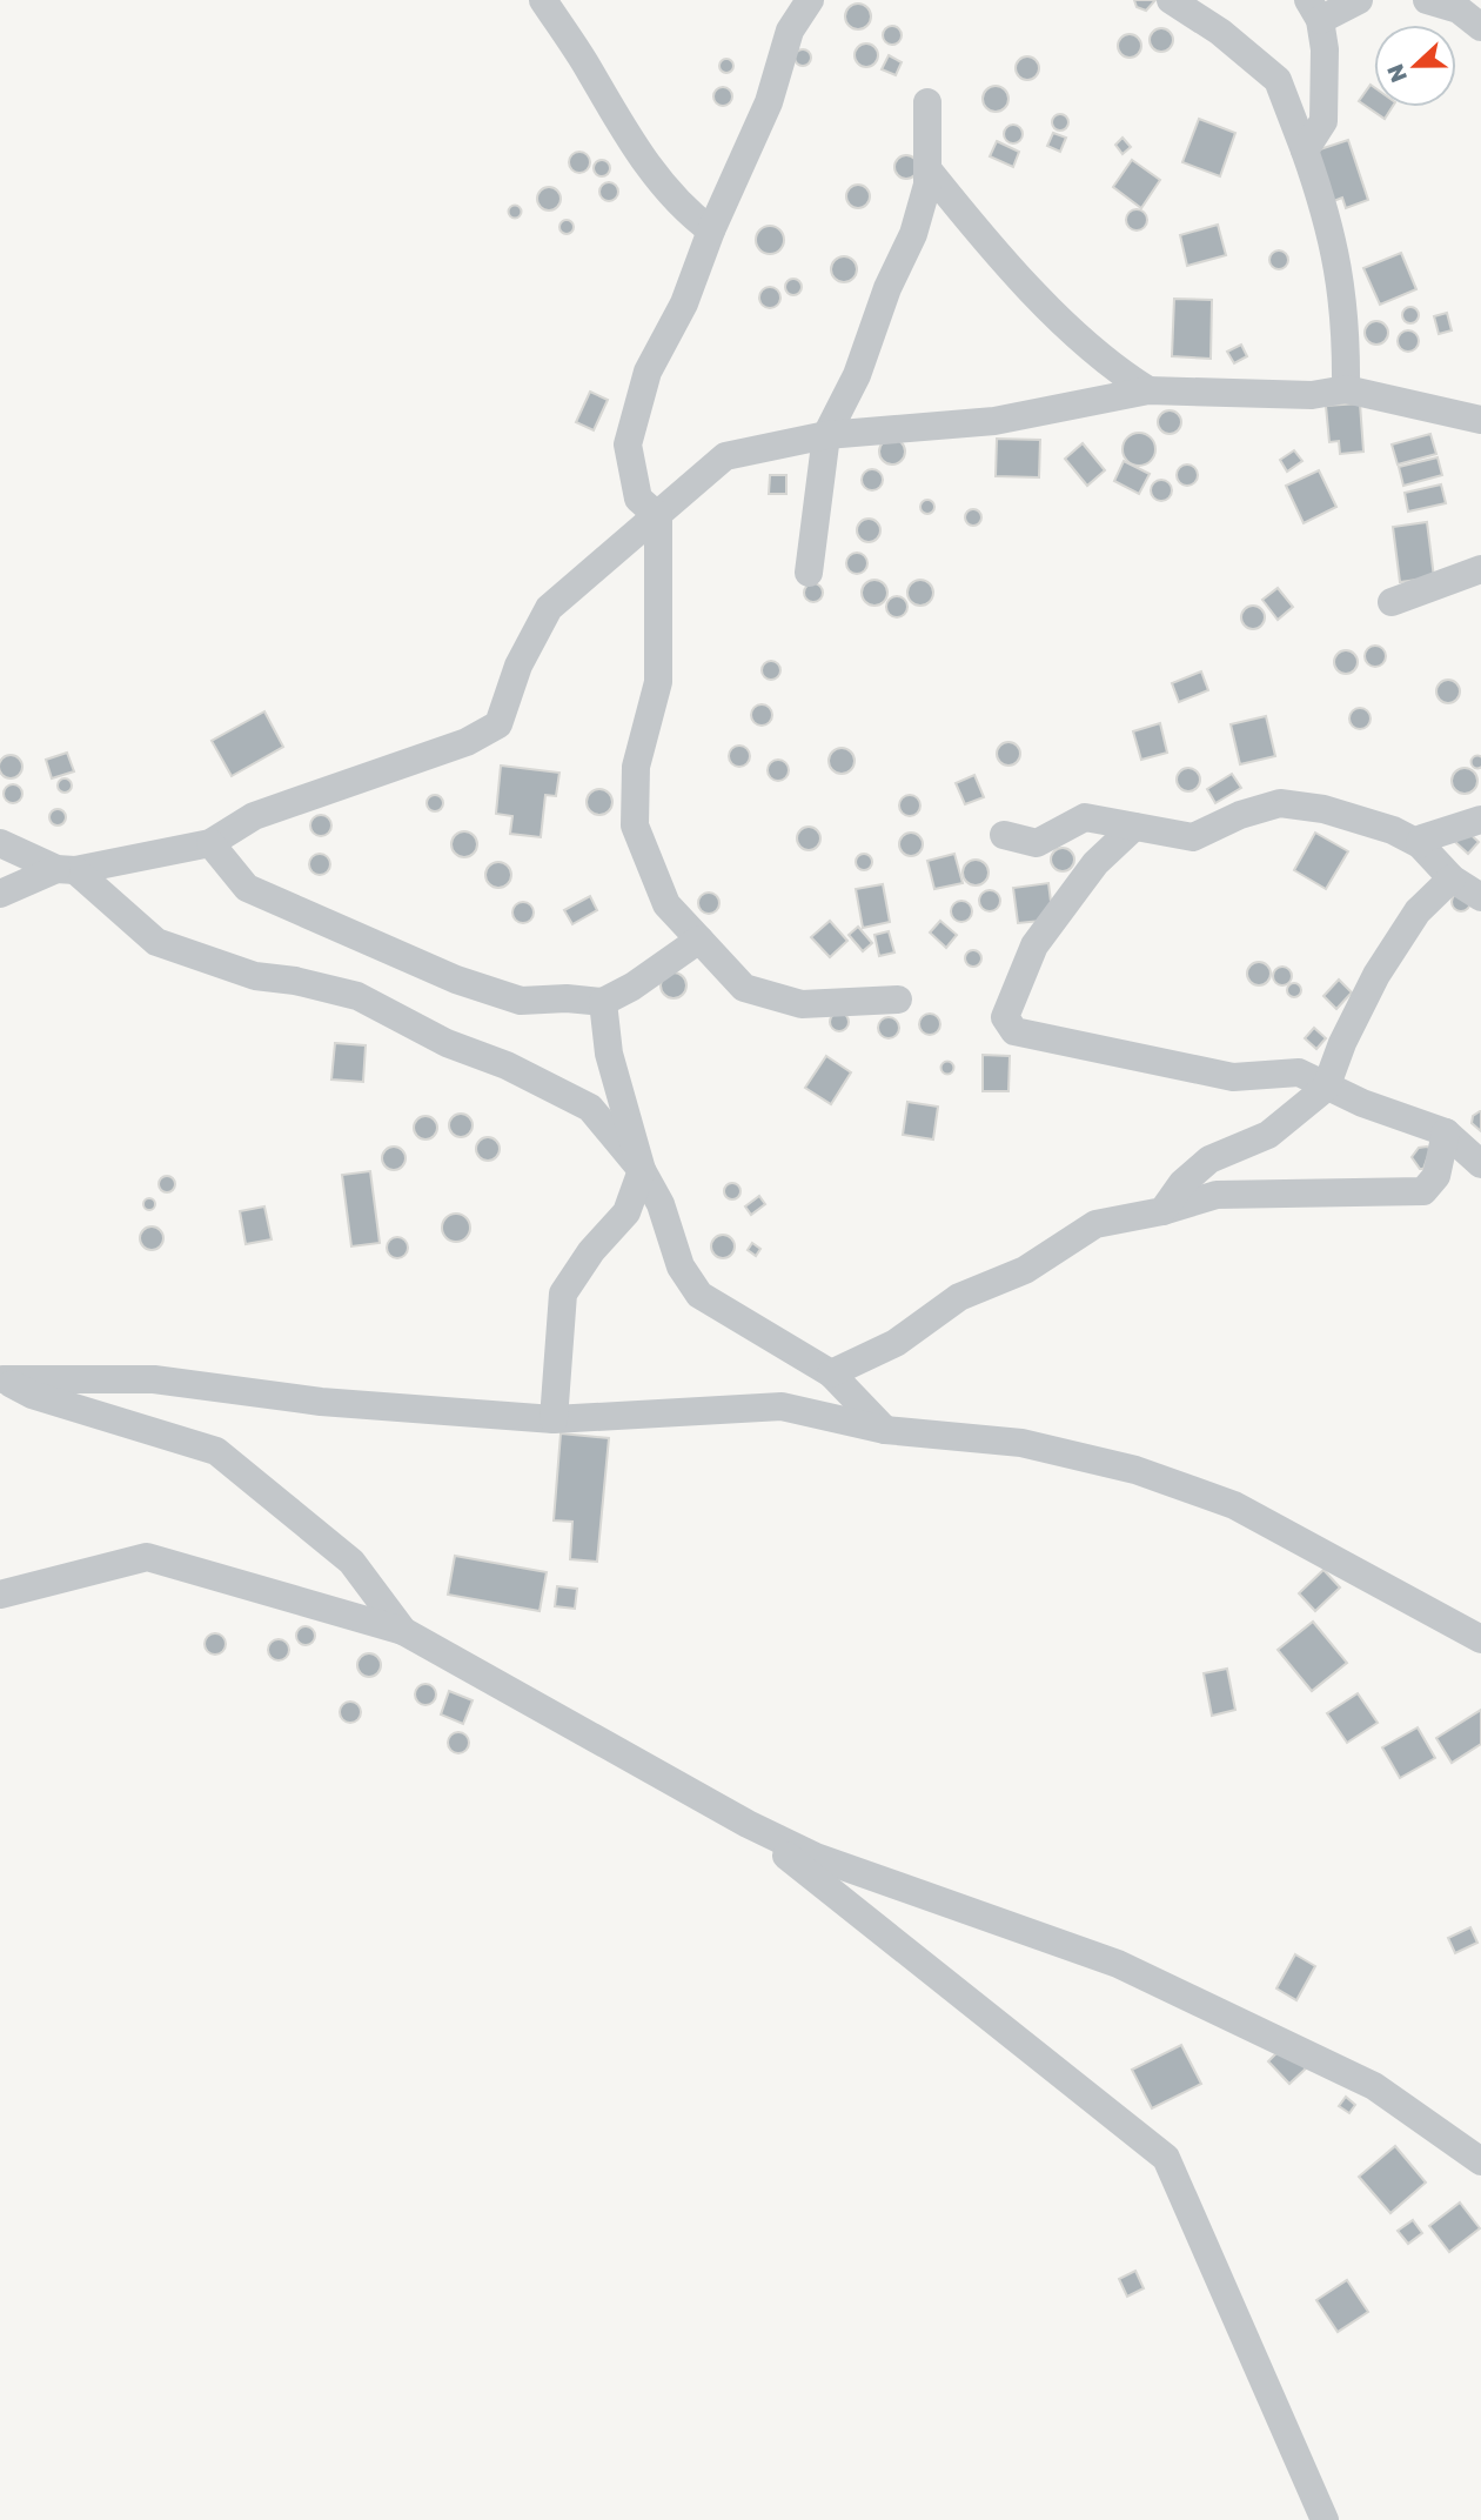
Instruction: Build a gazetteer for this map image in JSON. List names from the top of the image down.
{
  "north": "left"
}
